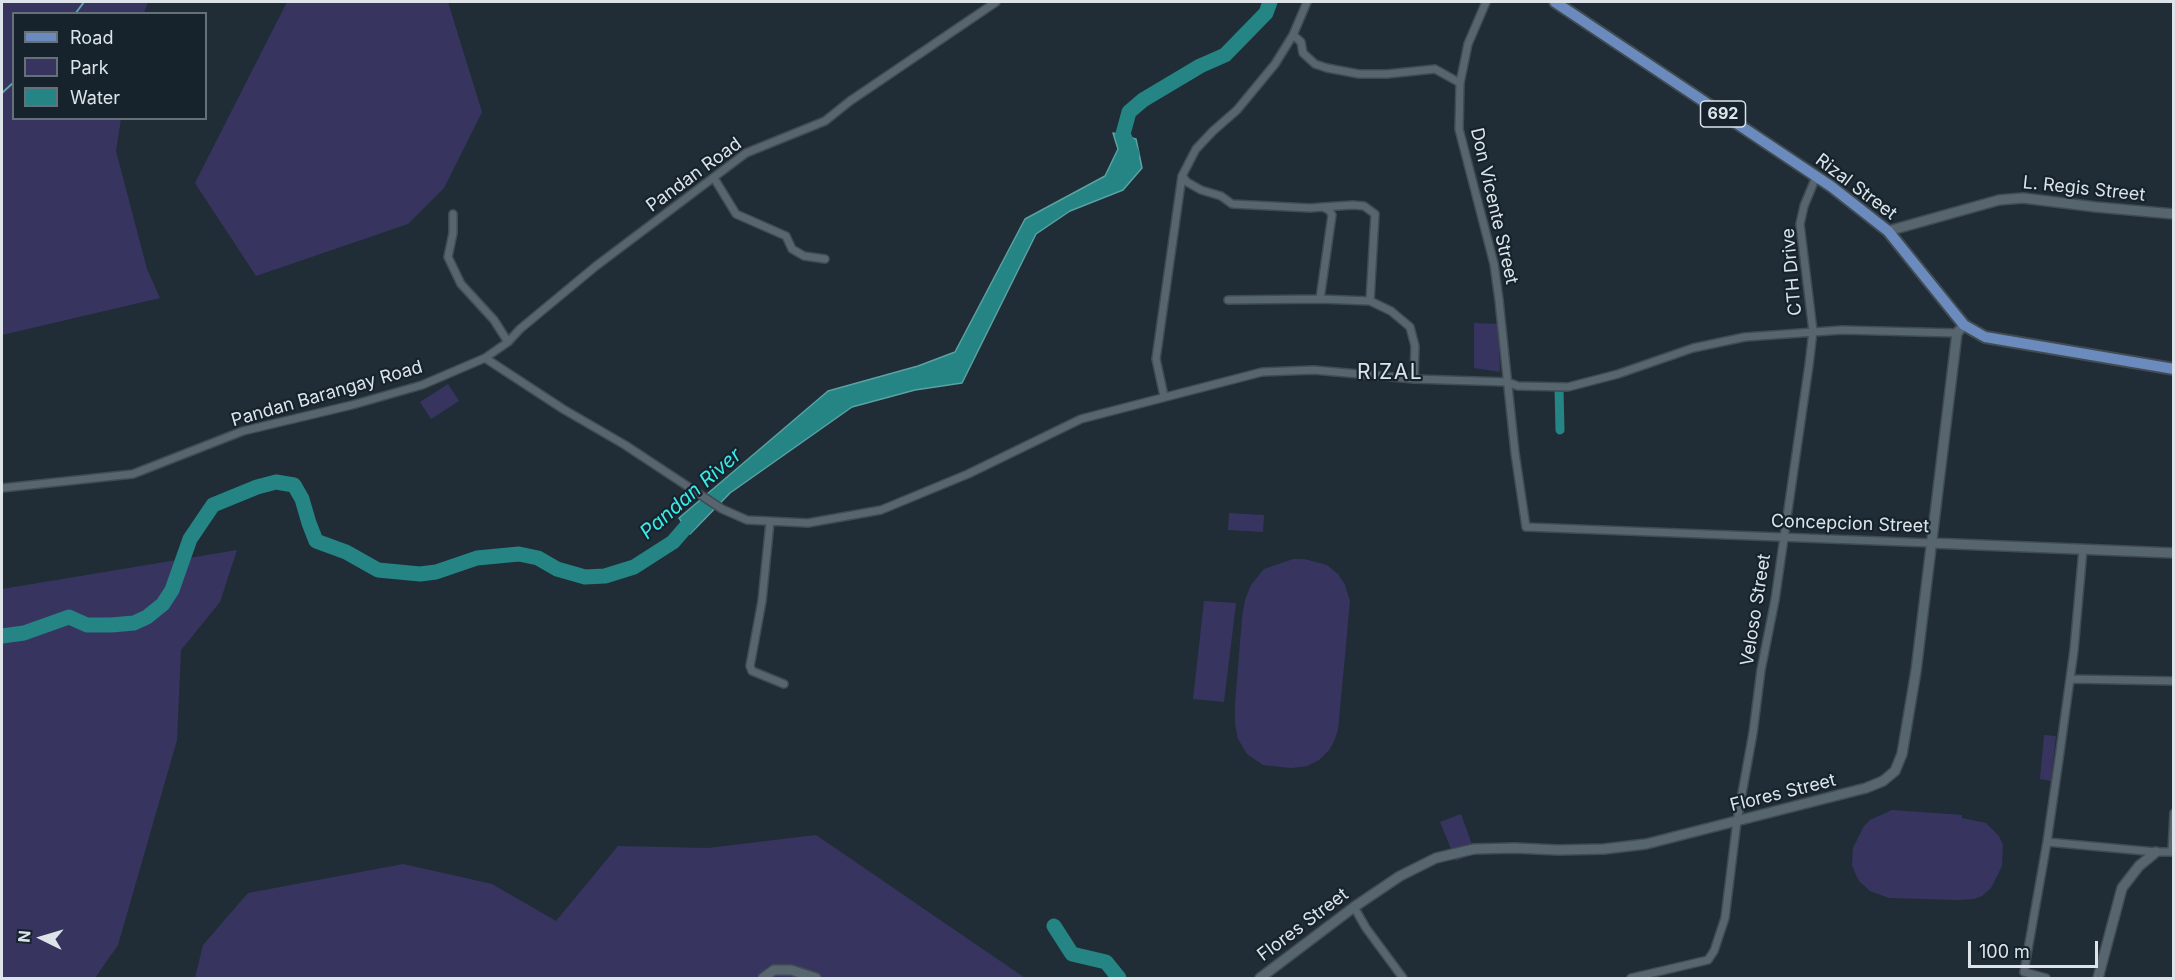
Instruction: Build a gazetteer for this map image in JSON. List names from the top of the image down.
{
  "streets": {
    "main road": ["692", "Rizal Street"],
    "street": [
      "Pandan Road",
      "L. Regis Street",
      "Don Vicente Street",
      "CTH Drive",
      "Pandan Barangay Road",
      "Concepcion Street",
      "Veloso Street",
      "Flores Street"
    ]
  },
  "crossings": [
    ["Pandan Road", "Pandan Barangay Road"],
    ["Rizal Street", "L. Regis Street"],
    ["Rizal Street", "CTH Drive"],
    ["Rizal Street", "Flores Street"],
    ["Don Vicente Street", "Concepcion Street"],
    ["CTH Drive", "Veloso Street"],
    ["Concepcion Street", "Veloso Street"],
    ["Concepcion Street", "Flores Street"],
    ["Veloso Street", "Flores Street"]
  ],
  "districts": ["RIZAL"],
  "water": ["Pandan River"],
  "legend": ["Road", "Park", "Water"],
  "scale_bar": "100 m",
  "north": "left"
}
